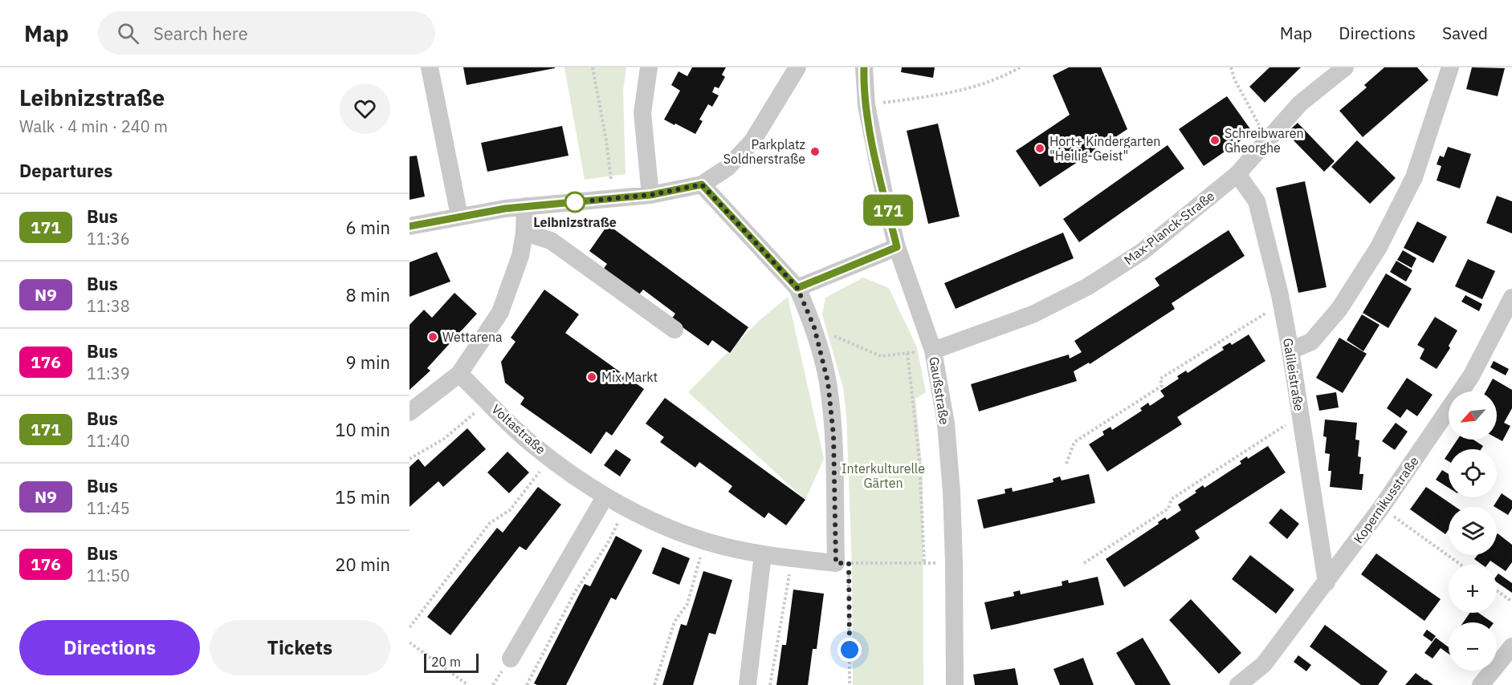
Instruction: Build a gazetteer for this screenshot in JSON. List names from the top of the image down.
{
  "streets": {
    "street": [
      "Max-Planck-Straße",
      "Galileistraße",
      "Gaußstraße",
      "Voltastraße",
      "Kopernikusstraße"
    ]
  },
  "crossings": [
    ["Max-Planck-Straße", "Galileistraße"],
    ["Max-Planck-Straße", "Gaußstraße"],
    ["Galileistraße", "Kopernikusstraße"]
  ],
  "parks": ["Interkulturelle Gärten"],
  "places": [
    "Schreibwaren Gheorghe",
    "Hort+ Kindergarten \"Heilig-Geist\"",
    "Parkplatz Soldnerstraße",
    "Leibnizstraße",
    "Wettarena",
    "Mix Markt"
  ],
  "lines": ["bus line 171"],
  "scale_bar": "20 m",
  "north": "bottom left",
  "page": {
    "header": "Map",
    "search": "Search here",
    "nav": ["Map", "Directions", "Saved"],
    "heading": [
      ["Leibnizstraße", "Walk · 4 min · 240 m"],
      "Departures"
    ],
    "on_map": "171",
    "list": [
      {
        "mark": "171",
        "name": "Bus",
        "note": "11:36",
        "value": "6 min"
      },
      {
        "mark": "N9",
        "name": "Bus",
        "note": "11:38",
        "value": "8 min"
      },
      {
        "mark": "176",
        "name": "Bus",
        "note": "11:39",
        "value": "9 min"
      },
      {
        "mark": "171",
        "name": "Bus",
        "note": "11:40",
        "value": "10 min"
      },
      {
        "mark": "N9",
        "name": "Bus",
        "note": "11:45",
        "value": "15 min"
      },
      {
        "mark": "176",
        "name": "Bus",
        "note": "11:50",
        "value": "20 min"
      }
    ],
    "map_buttons": ["+", "−"],
    "buttons": ["Directions", "Tickets"],
    "scale": "20 m"
  }
}
